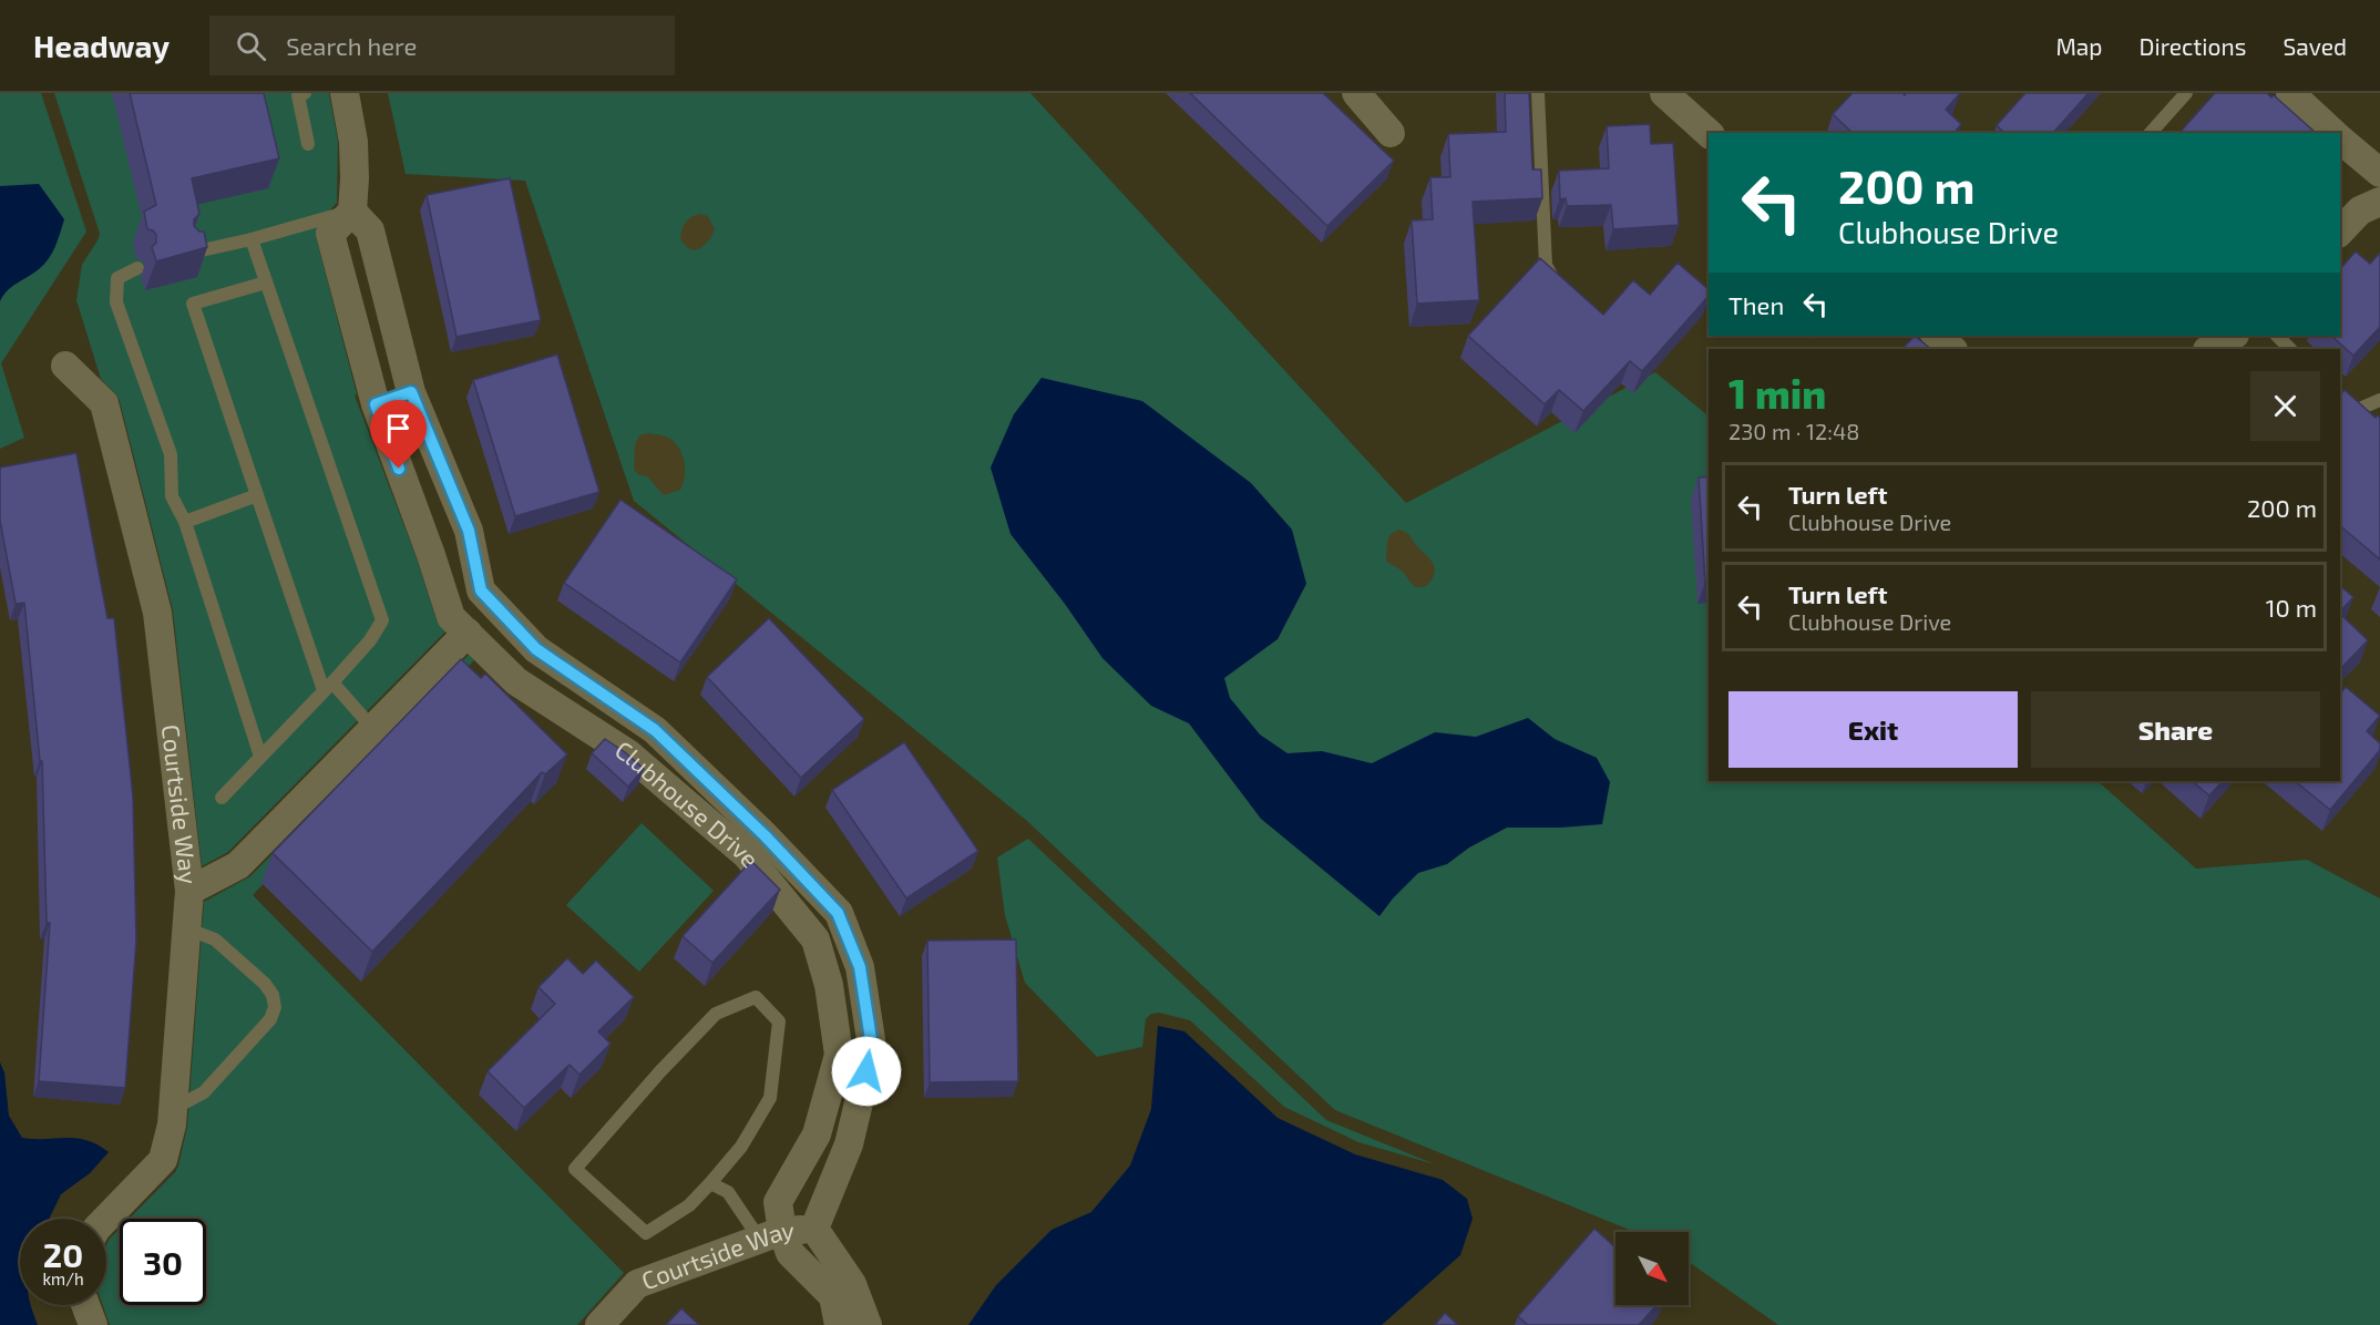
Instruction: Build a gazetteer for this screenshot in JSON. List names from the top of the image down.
{
  "streets": {
    "street": ["Courtside Way", "Clubhouse Drive"]
  },
  "crossings": [
    ["Courtside Way", "Clubhouse Drive"]
  ],
  "north": "bottom right",
  "page": {
    "header": "Headway",
    "search": "Search here",
    "nav": ["Map", "Directions", "Saved"],
    "turn": ["200 m", "Clubhouse Drive"],
    "then": "Then",
    "heading": ["1 min", "230 m · 12:48"],
    "list": [
      {
        "name": "Turn left",
        "note": "Clubhouse Drive",
        "value": "200 m"
      },
      {
        "name": "Turn left",
        "note": "Clubhouse Drive",
        "value": "10 m"
      }
    ],
    "buttons": ["Exit", "Share"],
    "speed": "20 km/h",
    "limit": "30"
  }
}
